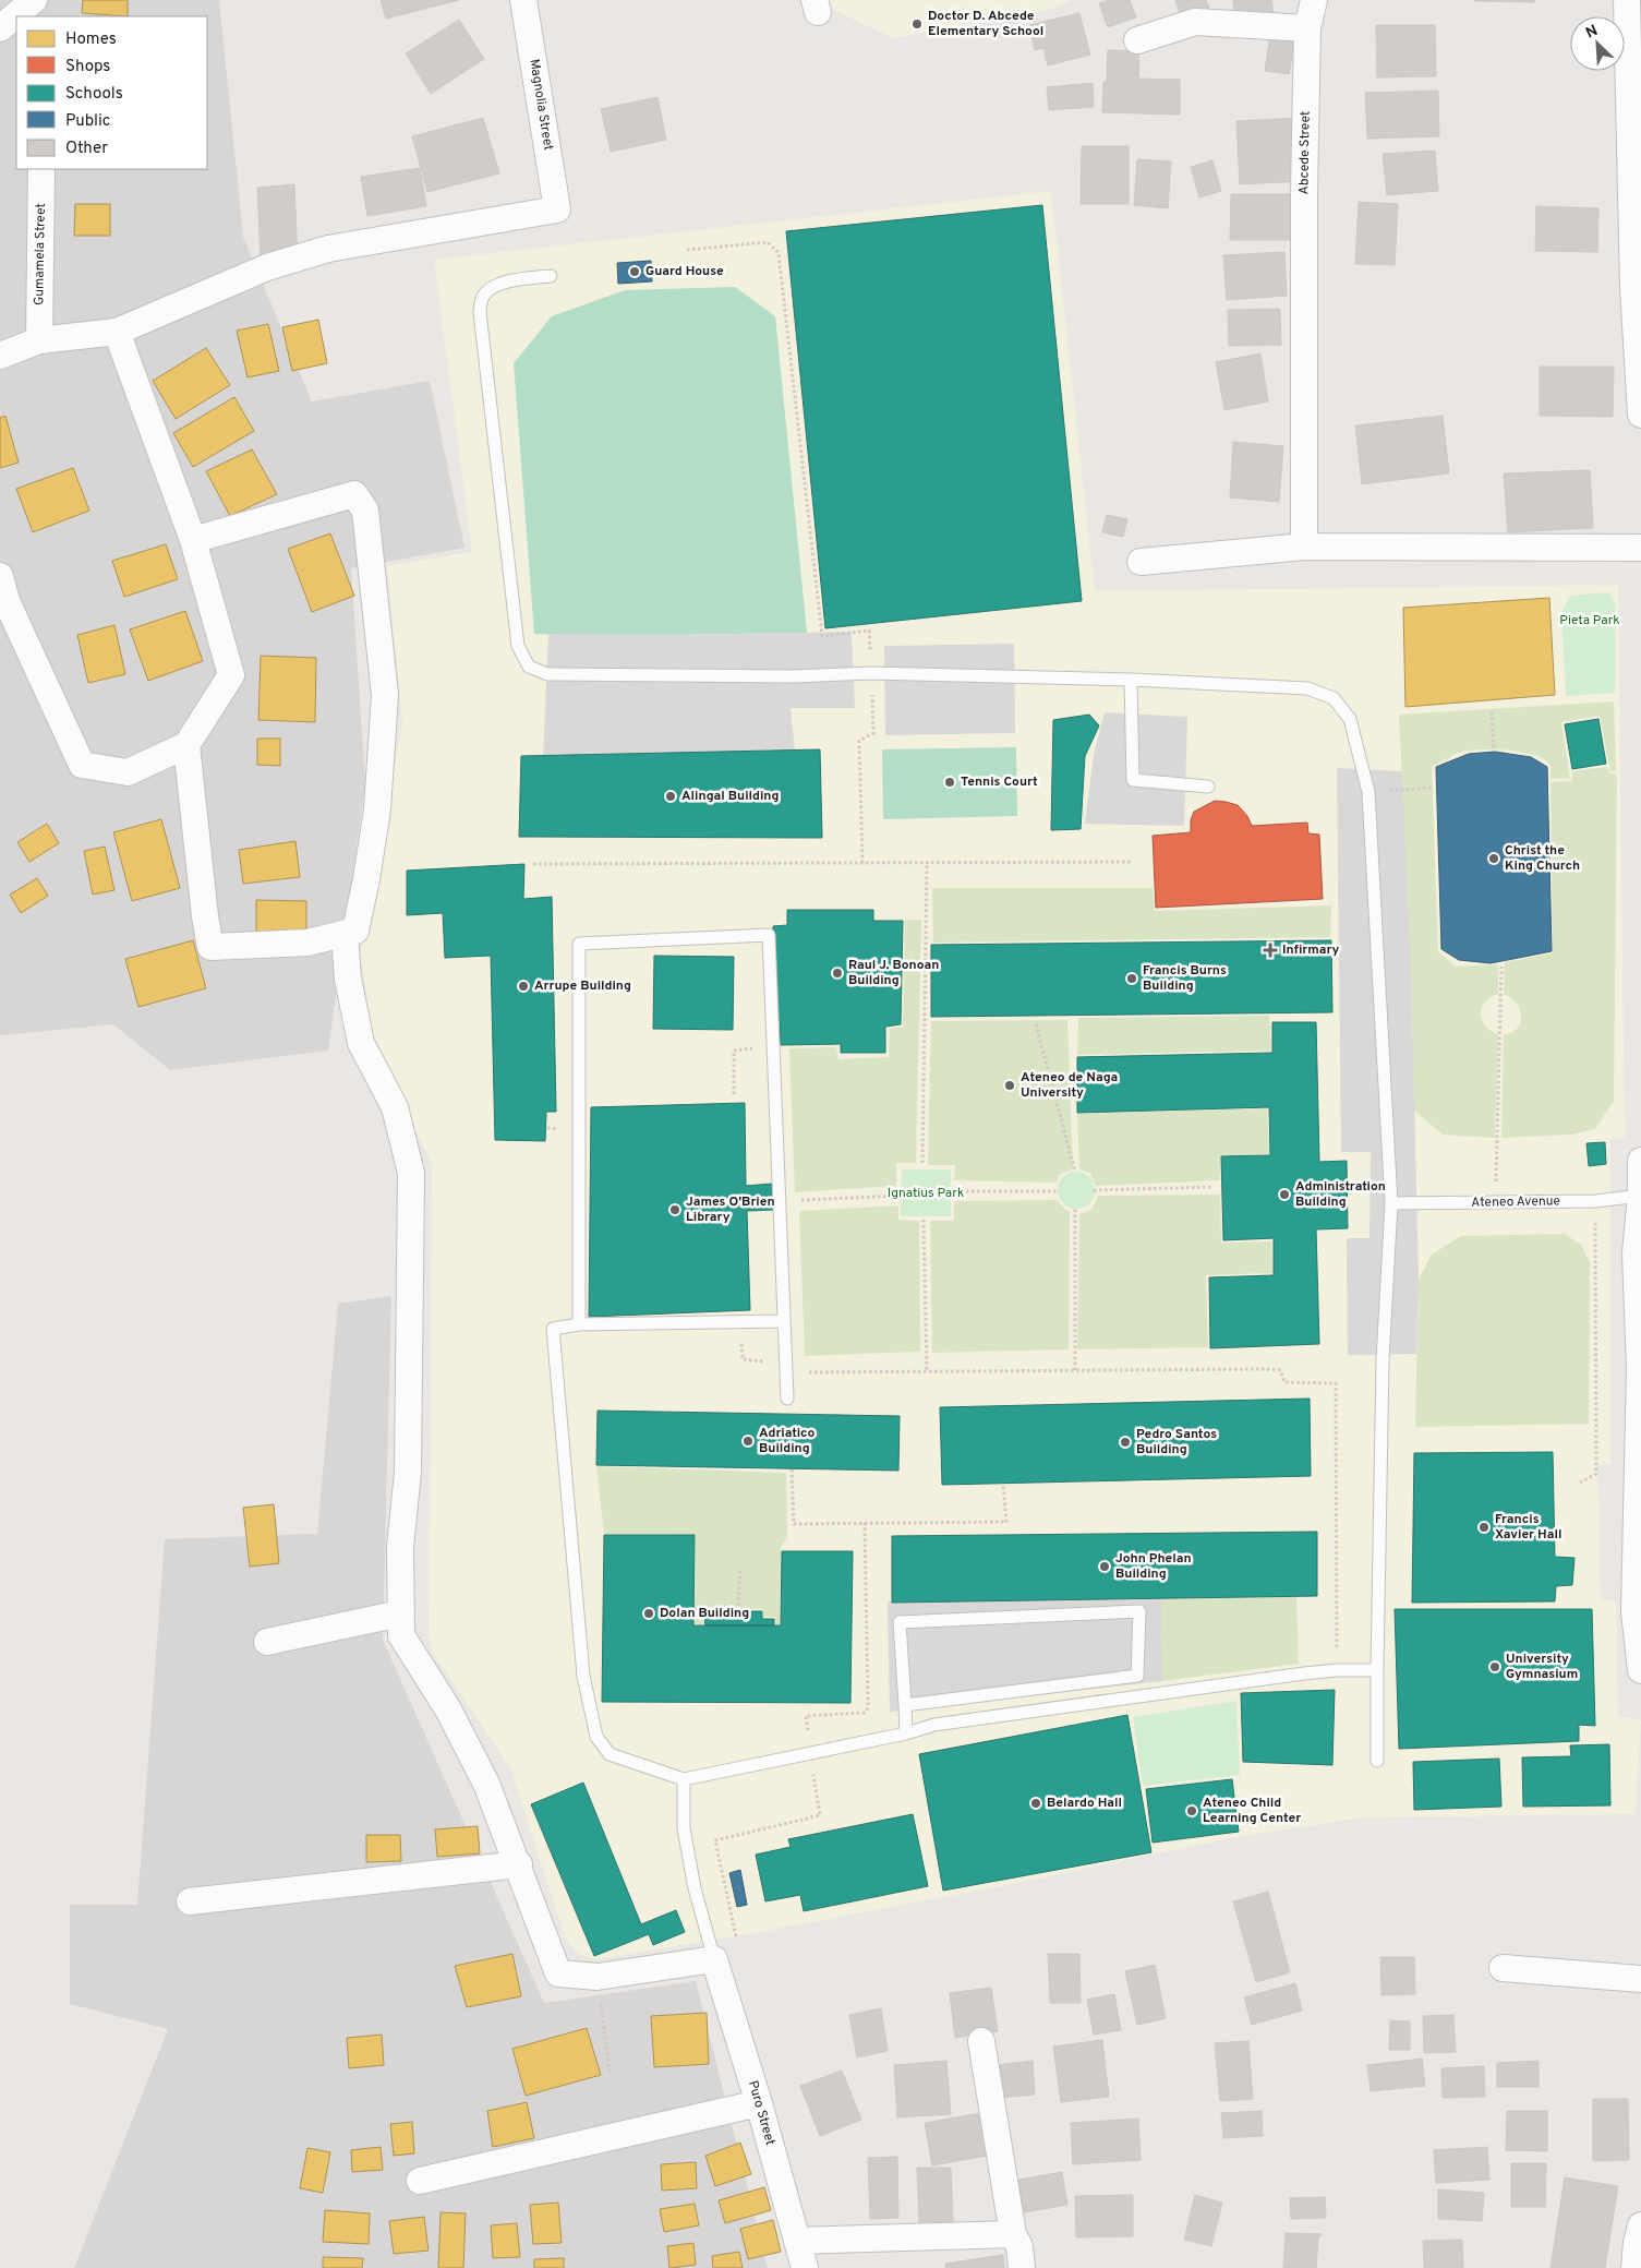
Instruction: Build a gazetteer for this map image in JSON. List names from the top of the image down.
{
  "streets": {
    "street": [
      "Magnolia Street",
      "Abcede Street",
      "Gumamela Street",
      "Puro Street"
    ],
    "lane": ["Ateneo Avenue"]
  },
  "parks": ["Pieta Park", "Ignatius Park"],
  "places": {
    "other": [
      "Doctor D. Abcede Elementary School",
      "Guard House",
      "Tennis Court",
      "Alingal Building",
      "Christ the King Church",
      "Raul J. Bonoan Building",
      "Francis Burns Building",
      "Arrupe Building",
      "Ateneo de Naga University",
      "Administration Building",
      "James O'Brien Library",
      "Adriatico Building",
      "Pedro Santos Building",
      "Francis Xavier Hall",
      "John Phelan Building",
      "Dolan Building",
      "University Gymnasium",
      "Belardo Hall",
      "Ateneo Child Learning Center"
    ],
    "health": ["Infirmary"]
  },
  "legend": [
    "Homes",
    "Shops",
    "Schools",
    "Public",
    "Other"
  ],
  "north": "top left"
}
